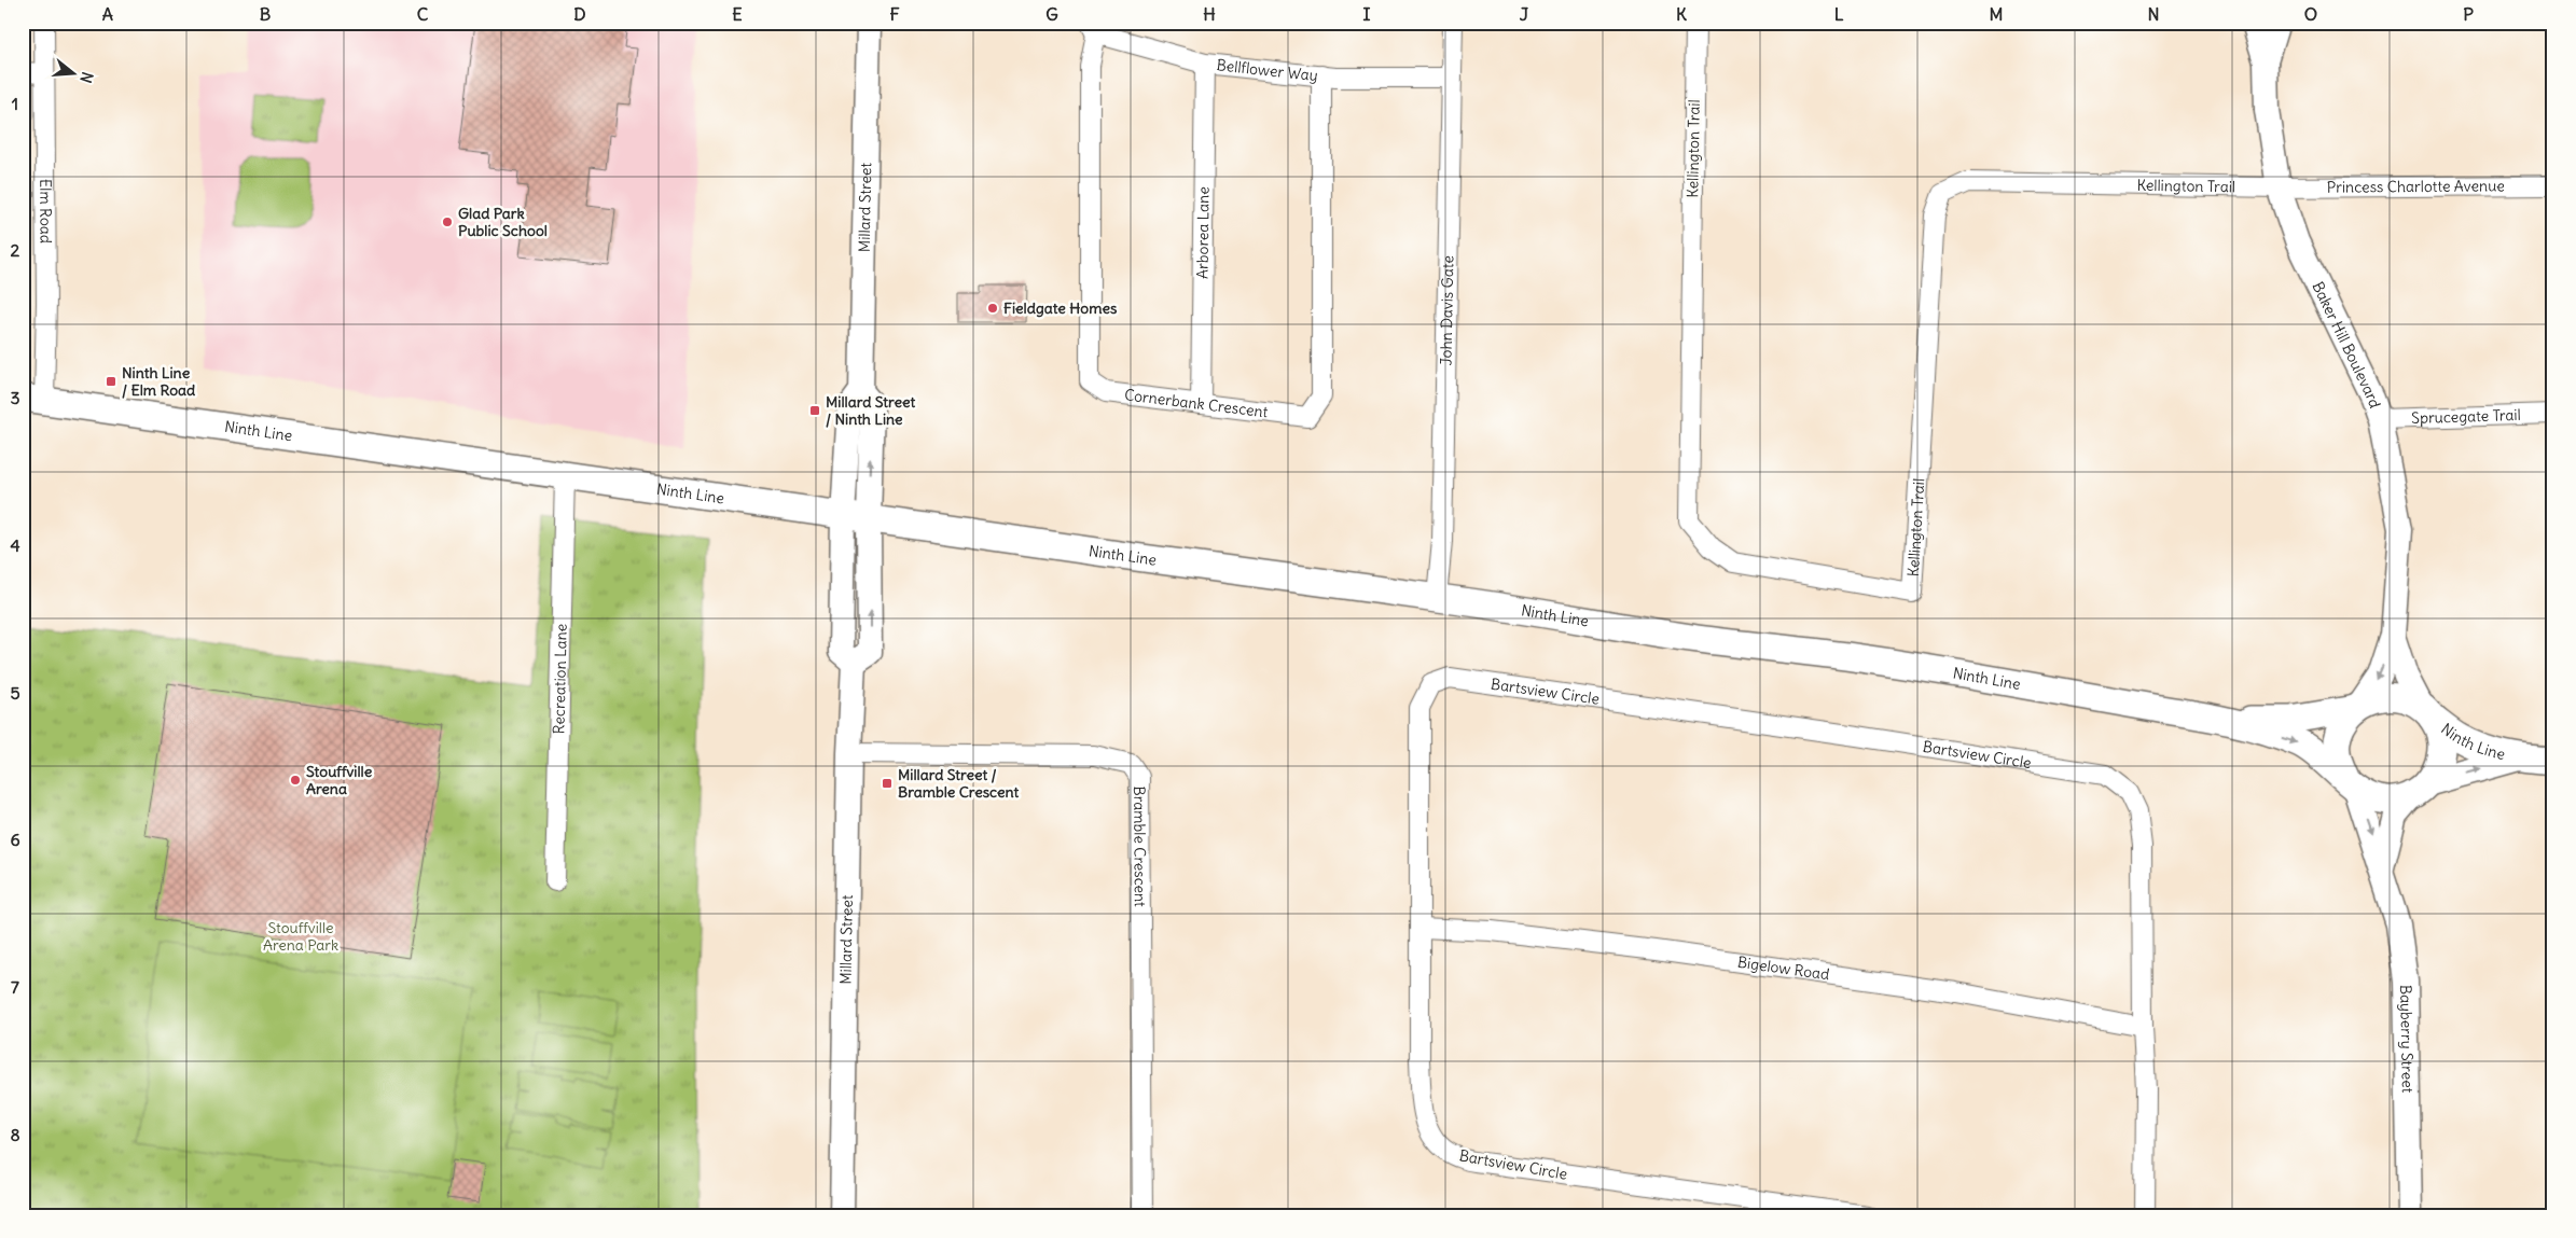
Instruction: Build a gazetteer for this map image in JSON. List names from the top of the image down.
{
  "streets": {
    "main road": ["Ninth Line"],
    "street": [
      "Bellflower Way",
      "Kellington Trail",
      "Princess Charlotte Avenue",
      "Millard Street",
      "Elm Road",
      "Arborea Lane",
      "John Davis Gate",
      "Baker Hill Boulevard",
      "Cornerbank Crescent",
      "Sprucegate Trail",
      "Recreation Lane",
      "Bartsview Circle",
      "Bramble Crescent",
      "Bigelow Road",
      "Bayberry Street"
    ]
  },
  "crossings": [
    ["Bellflower Way", "Arborea Lane"],
    ["Bellflower Way", "John Davis Gate"],
    ["Bellflower Way", "Cornerbank Crescent"],
    ["Kellington Trail", "Princess Charlotte Avenue"],
    ["Kellington Trail", "Baker Hill Boulevard"],
    ["Princess Charlotte Avenue", "Baker Hill Boulevard"],
    ["Millard Street", "Ninth Line"],
    ["Millard Street", "Bramble Crescent"],
    ["Elm Road", "Ninth Line"],
    ["Arborea Lane", "Cornerbank Crescent"],
    ["John Davis Gate", "Ninth Line"],
    ["Baker Hill Boulevard", "Sprucegate Trail"],
    ["Baker Hill Boulevard", "Ninth Line"],
    ["Baker Hill Boulevard", "Bayberry Street"],
    ["Ninth Line", "Recreation Lane"],
    ["Ninth Line", "Bayberry Street"],
    ["Bartsview Circle", "Bigelow Road"]
  ],
  "parks": ["Stouffville Arena Park"],
  "places": {
    "other": ["Glad Park Public School", "Fieldgate Homes", "Stouffville Arena"],
    "transit": ["Ninth Line / Elm Road", "Millard Street / Ninth Line", "Millard Street / Bramble Crescent"]
  },
  "north": "right",
  "grid": {
    "columns": [
      "A",
      "B",
      "C",
      "D",
      "E",
      "F",
      "G",
      "H",
      "I",
      "J",
      "K",
      "L",
      "M",
      "N",
      "O",
      "P"
    ],
    "rows": [
      "1",
      "2",
      "3",
      "4",
      "5",
      "6",
      "7",
      "8"
    ]
  }
}
